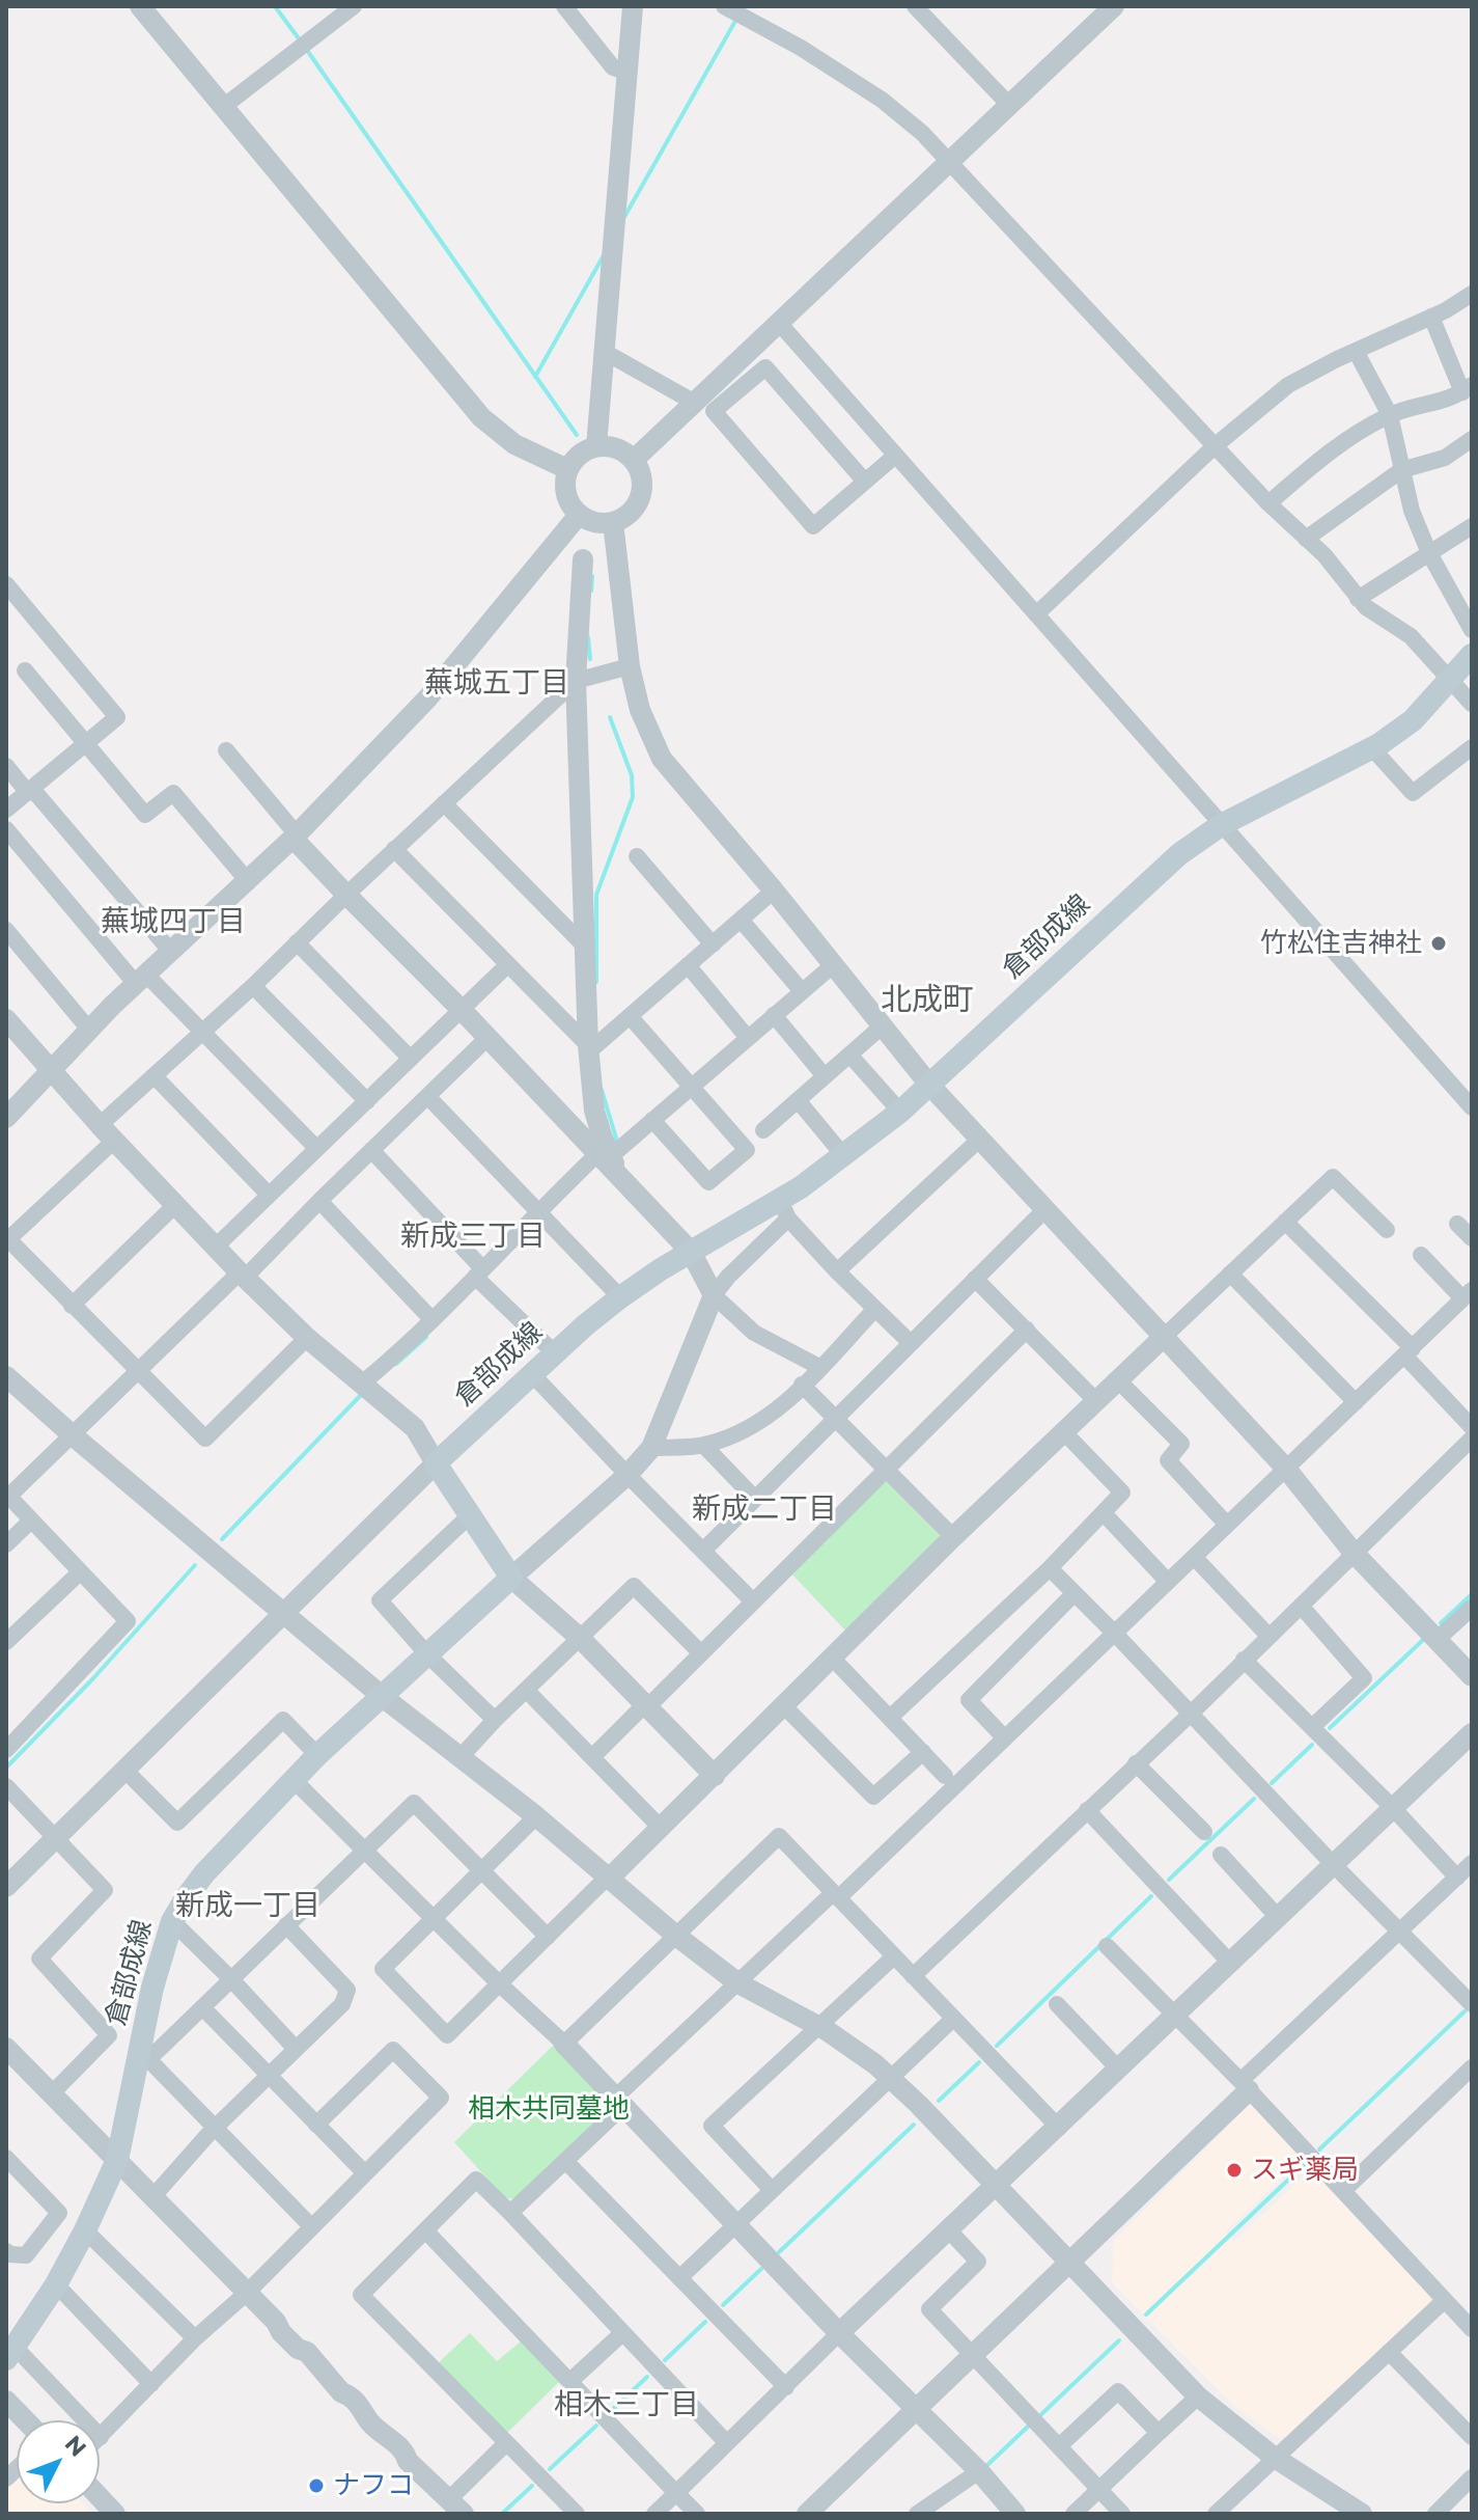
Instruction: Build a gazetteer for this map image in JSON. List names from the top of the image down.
{
  "streets": {
    "main road": ["倉部成線"]
  },
  "districts": [
    "蕪城五丁目",
    "蕪城四丁目",
    "北成町",
    "新成三丁目",
    "新成二丁目",
    "新成一丁目",
    "相木三丁目"
  ],
  "parks": ["相木共同墓地"],
  "places": ["竹松住吉神社", "スギ薬局", "ナフコ"],
  "north": "top right"
}
